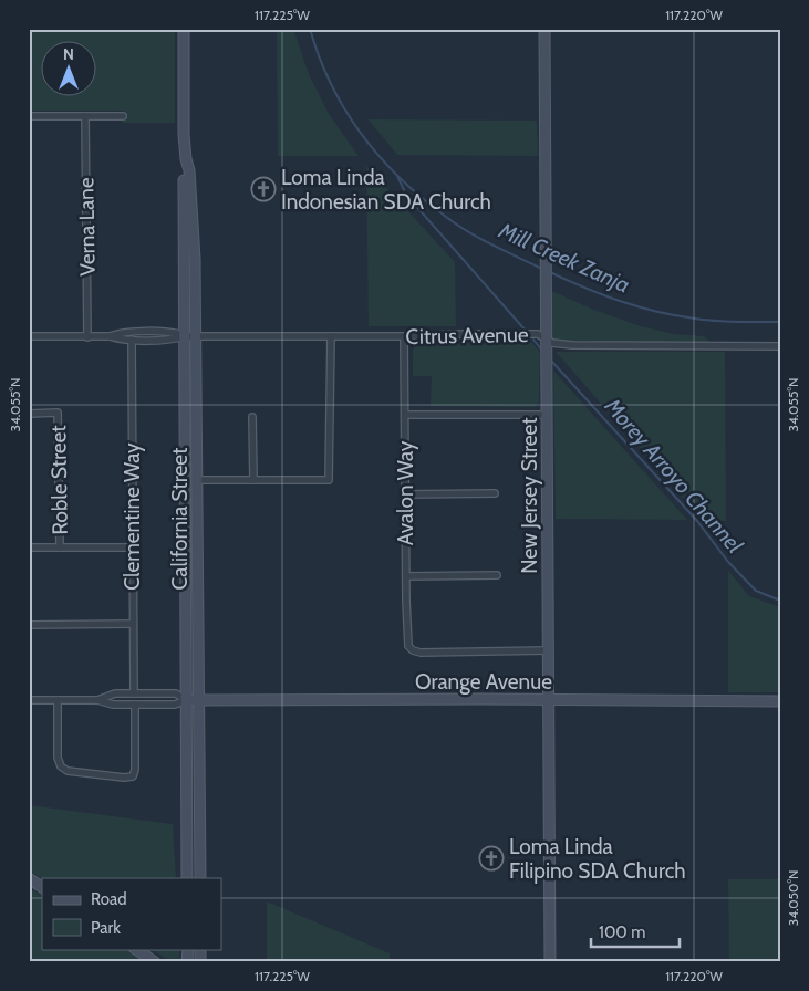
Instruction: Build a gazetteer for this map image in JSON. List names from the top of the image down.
{
  "streets": {
    "street": [
      "Verna Lane",
      "Citrus Avenue",
      "Roble Street",
      "Avalon Way",
      "New Jersey Street",
      "Clementine Way",
      "California Street",
      "Orange Avenue"
    ]
  },
  "crossings": [
    ["Verna Lane", "Citrus Avenue"],
    ["Citrus Avenue", "Avalon Way"],
    ["Citrus Avenue", "New Jersey Street"],
    ["Citrus Avenue", "Clementine Way"],
    ["Citrus Avenue", "California Street"],
    ["Avalon Way", "New Jersey Street"],
    ["New Jersey Street", "Orange Avenue"],
    ["Clementine Way", "Orange Avenue"],
    ["California Street", "Orange Avenue"]
  ],
  "water": ["Mill Creek Zanja", "Morey Arroyo Channel"],
  "places": {
    "church": ["Loma Linda Indonesian SDA Church", "Loma Linda Filipino SDA Church"]
  },
  "legend": ["Road", "Park"],
  "scale_bar": "100 m",
  "north": "top",
  "coordinates": [
    "117.225°W",
    "117.220°W",
    "34.055°N",
    "34.050°N"
  ]
}
